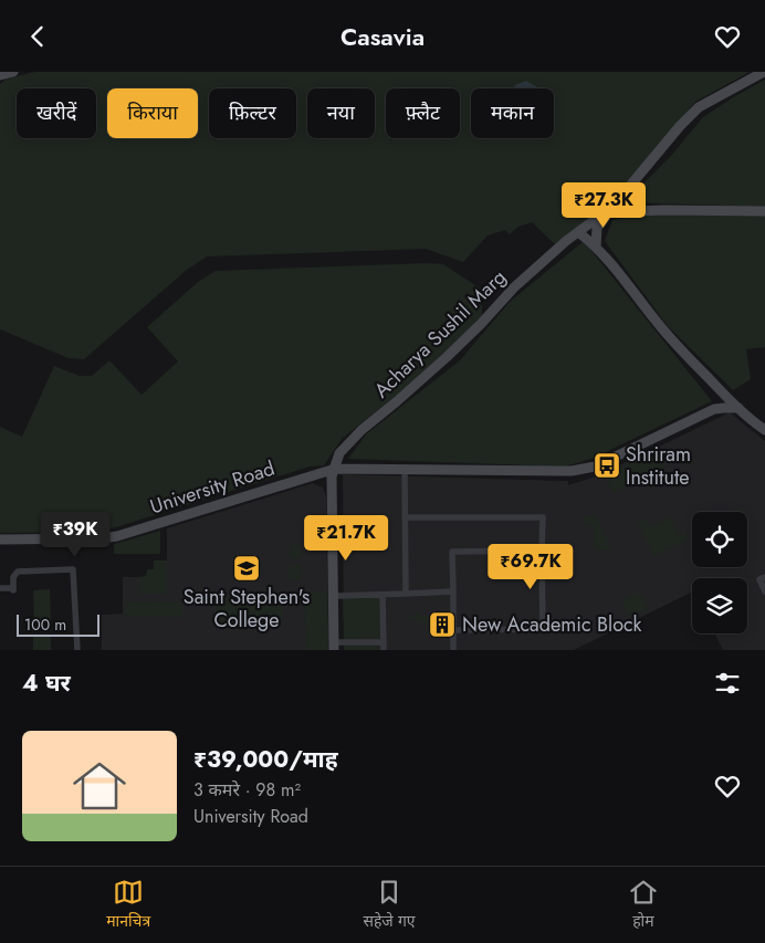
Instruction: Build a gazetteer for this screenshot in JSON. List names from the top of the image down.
{
  "streets": {
    "street": ["Acharya Sushil Marg", "University Road"]
  },
  "crossings": [
    ["Acharya Sushil Marg", "University Road"]
  ],
  "places": {
    "bus stop": ["Shriram Institute"],
    "school or university": ["Saint Stephen's College"],
    "building": ["New Academic Block"]
  },
  "scale_bar": "100 m",
  "page": {
    "header": "Casavia",
    "chip": [
      "खरीदें",
      "किराया",
      "फ़िल्टर",
      "नया",
      "फ़्लैट",
      "मकान"
    ],
    "price": [
      "₹27.3K",
      "₹39K",
      "₹21.7K",
      "₹69.7K"
    ],
    "scale": "100 m",
    "heading": "4 घर",
    "list": [
      {
        "name": "₹39,000/माह",
        "note": "3 कमरे · 98 m² · University Road"
      }
    ],
    "tabs": ["मानचित्र", "सहेजे गए", "होम"]
  }
}
